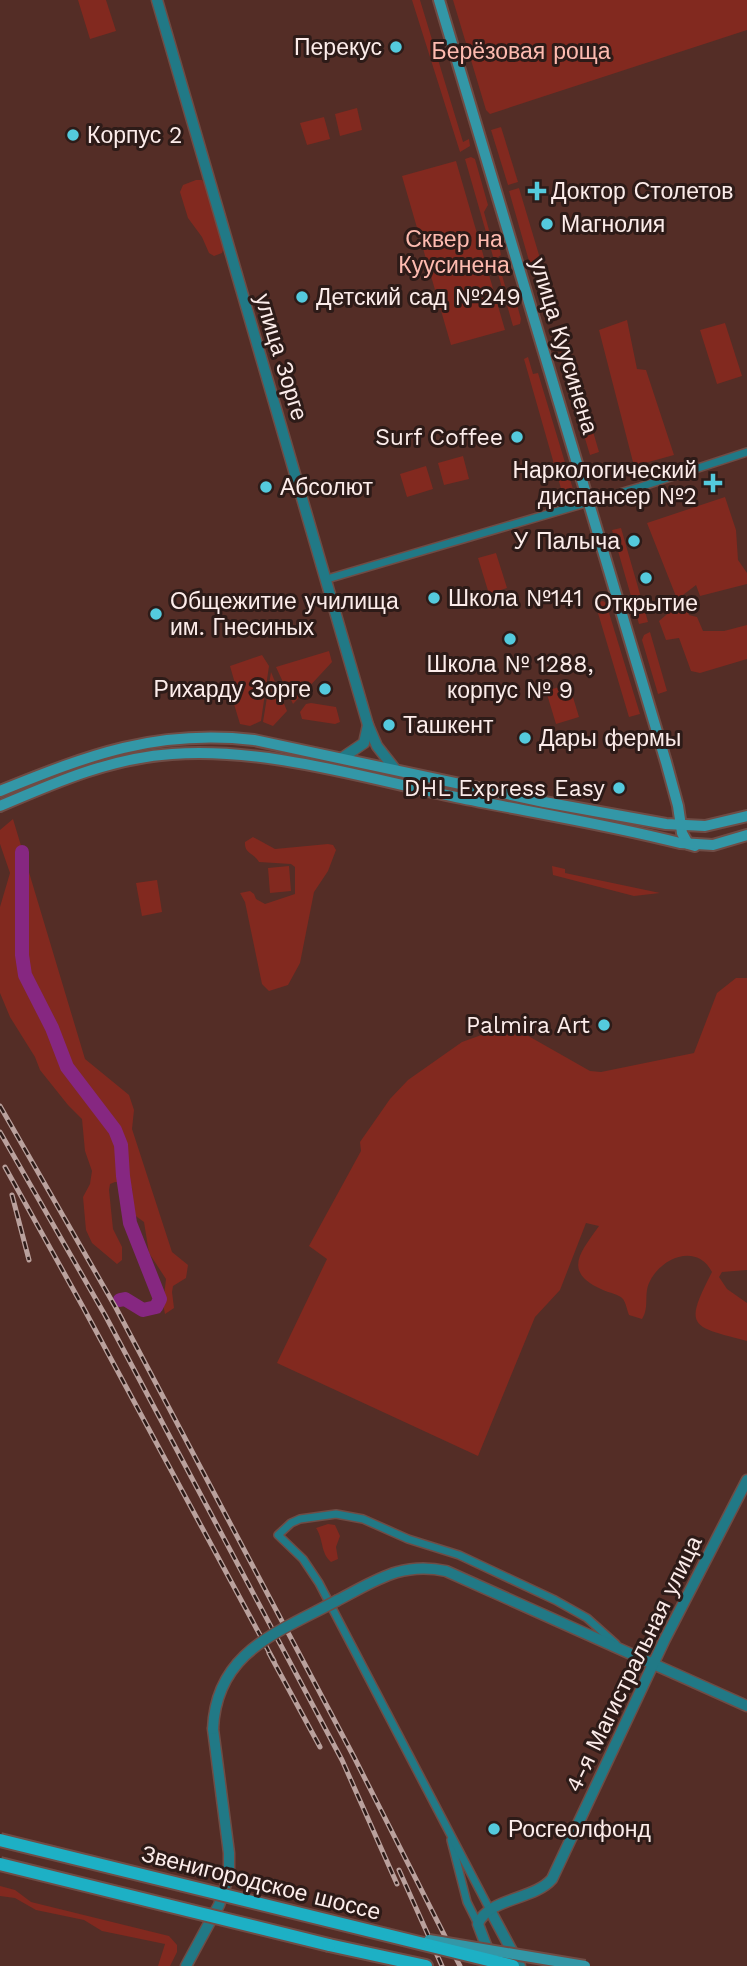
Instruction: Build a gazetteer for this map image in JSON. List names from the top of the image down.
{
  "streets": {
    "main road": ["улица Куусинена", "Звенигородское шоссе"],
    "street": ["улица Зорге", "4-я Магистральная улица"]
  },
  "parks": ["Берёзовая роща", "Сквер на Куусинена"],
  "places": {
    "other": [
      "Перекус",
      "Корпус 2",
      "Магнолия",
      "Детский сад №249",
      "Surf Coffee",
      "Абсолют",
      "У Палыча",
      "Открытие",
      "Школа №141",
      "Общежитие училища им. Гнесиных",
      "Школа № 1288, корпус № 9",
      "Рихарду Зорге",
      "Ташкент",
      "Дары фермы",
      "DHL Express Easy",
      "Palmira Art",
      "Росгеолфонд"
    ],
    "health": ["Доктор Столетов", "Наркологический диспансер №2"]
  }
}
